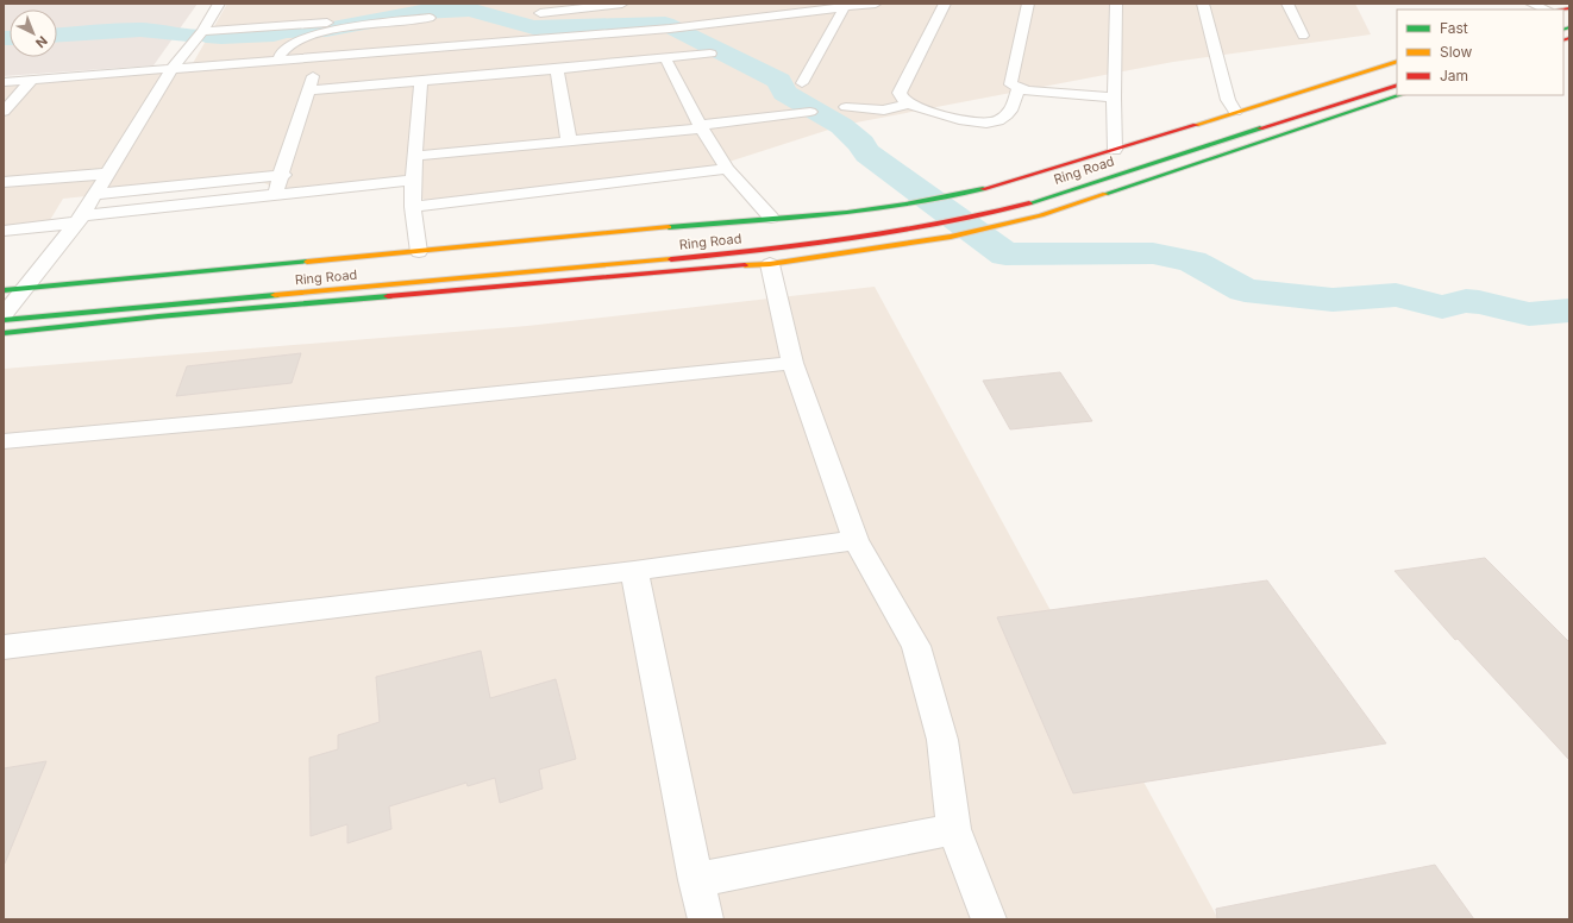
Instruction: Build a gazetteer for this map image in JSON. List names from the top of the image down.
{
  "streets": {
    "main road": ["Ring Road"]
  },
  "legend": ["Fast", "Slow", "Jam"],
  "north": "bottom right"
}
